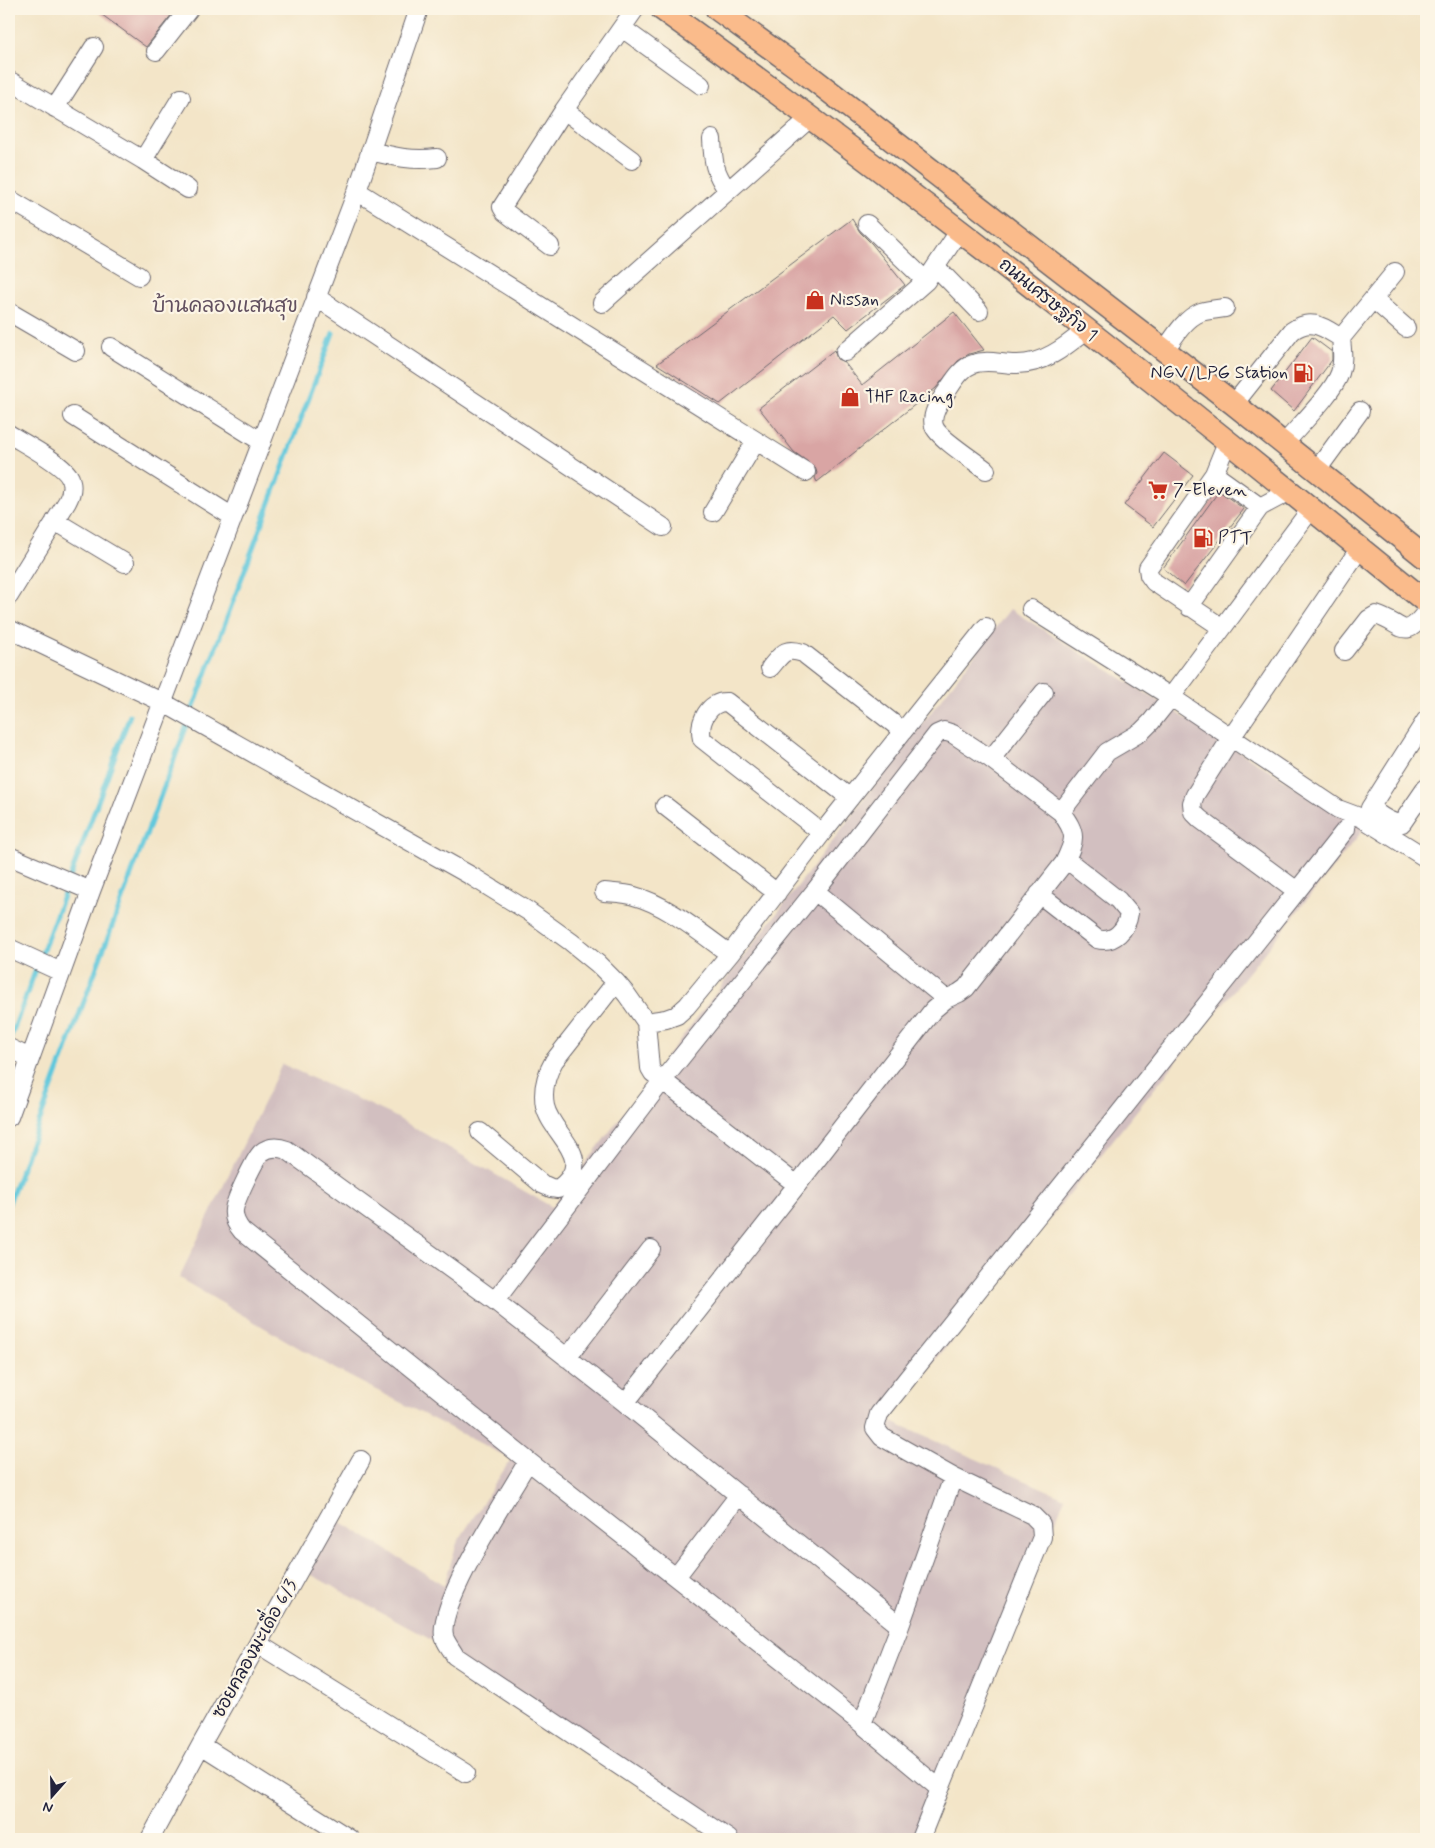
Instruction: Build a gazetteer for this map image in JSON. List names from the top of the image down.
{
  "streets": {
    "main road": ["ถนนเศรษฐกิจ 1"],
    "street": ["ซอยคลองมะเดื่อ 6/3"]
  },
  "districts": ["บ้านคลองแสนสุข"],
  "places": {
    "shop": ["Nissan", "THF Racing"],
    "fuel station": ["NGV/LPG Station", "PTT"],
    "supermarket": ["7-Eleven"]
  },
  "north": "bottom"
}
